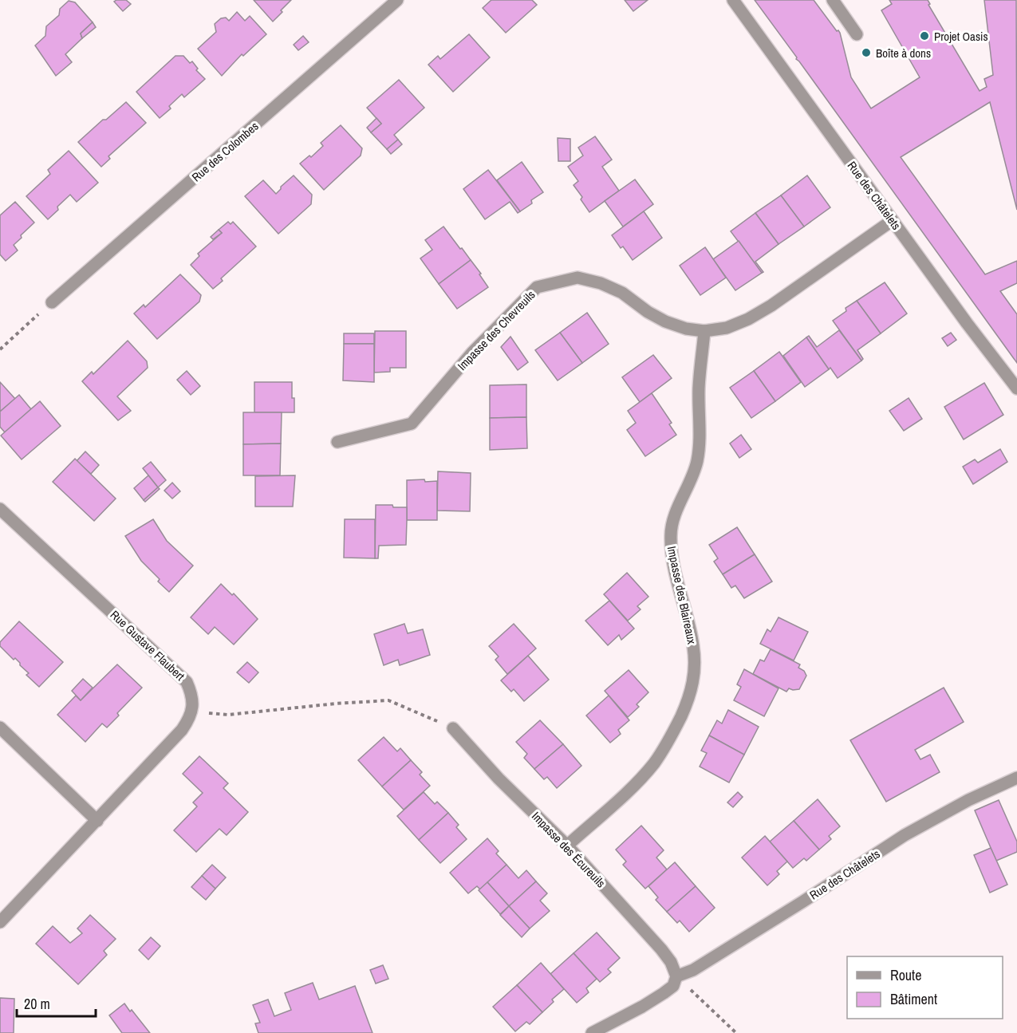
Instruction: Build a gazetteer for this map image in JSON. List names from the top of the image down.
{
  "streets": {
    "street": [
      "Rue des Colombes",
      "Rue des Châtelets",
      "Impasse des Chevreuils",
      "Impasse des Blaireaux",
      "Rue Gustave Flaubert",
      "Impasse des Écureuils"
    ]
  },
  "crossings": [
    ["Rue des Châtelets", "Impasse des Chevreuils"],
    ["Rue des Châtelets", "Impasse des Écureuils"],
    ["Impasse des Chevreuils", "Impasse des Blaireaux"],
    ["Impasse des Blaireaux", "Impasse des Écureuils"]
  ],
  "places": ["Projet Oasis", "Boîte à dons"],
  "legend": ["Route", "Bâtiment"],
  "scale_bar": "20 m"
}
